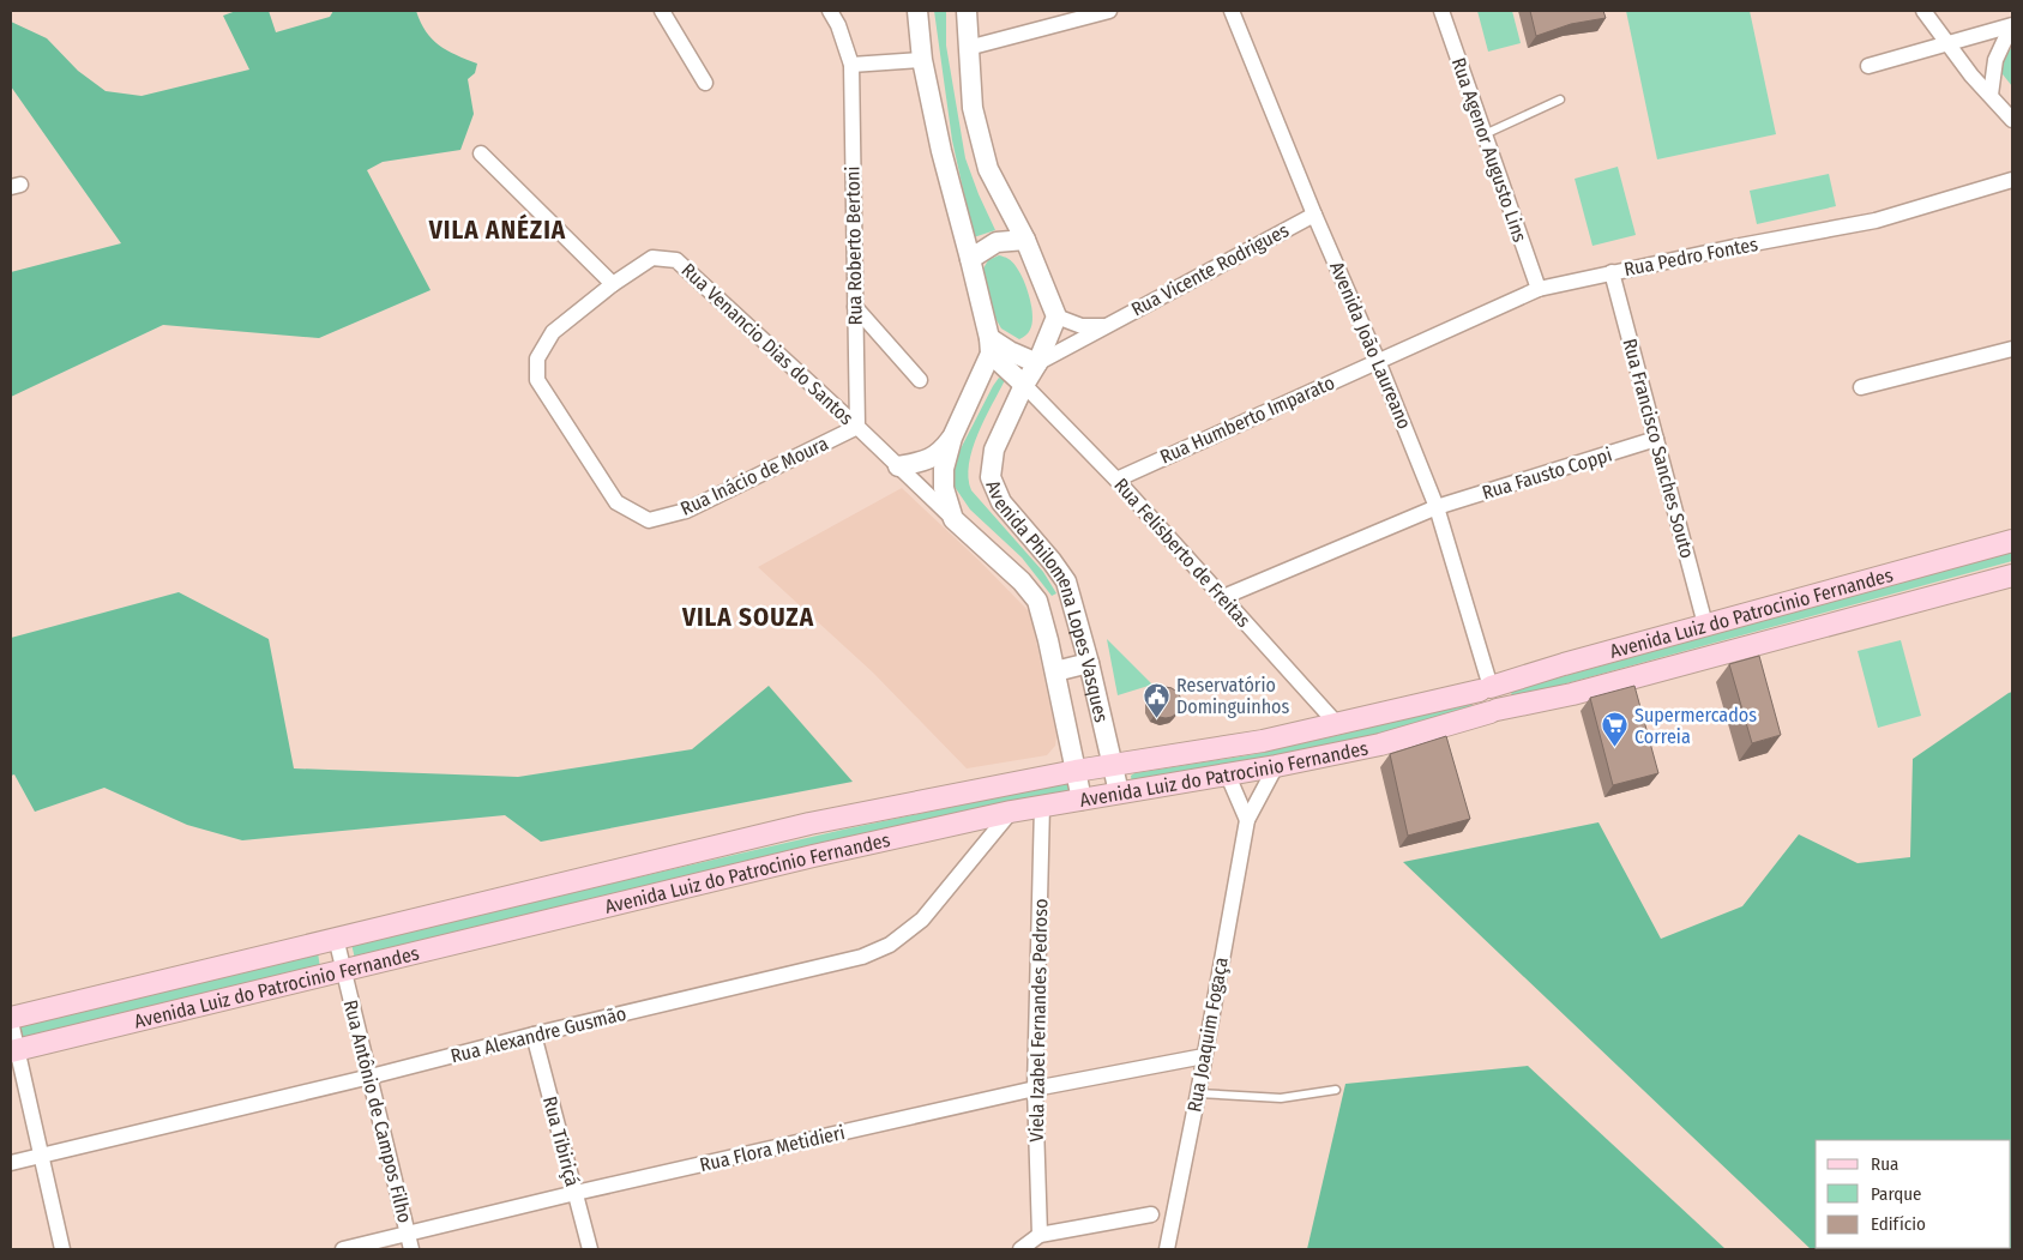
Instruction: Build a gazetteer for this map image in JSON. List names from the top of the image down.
{
  "streets": {
    "main road": ["Avenida Luiz do Patrocinio Fernandes"],
    "street": [
      "Rua Agenor Augusto Lins",
      "Rua Roberto Bertoni",
      "Rua Pedro Fontes",
      "Rua Vicente Rodrigues",
      "Rua Venancio Dias do Santos",
      "Avenida João Laureano",
      "Rua Humberto Imparato",
      "Rua Francisco Sanches Souto",
      "Rua Fausto Coppi",
      "Rua Inácio de Moura",
      "Rua Felisberto de Freitas",
      "Avenida Philomena Lopes Vasques",
      "Viela Izabel Fernandes Pedroso",
      "Rua Alexandre Gusmão",
      "Rua Joaquim Fogaça",
      "Rua Antônio de Campos Filho",
      "Rua Tibiriçá",
      "Rua Flora Metidieri"
    ]
  },
  "crossings": [
    ["Rua Agenor Augusto Lins", "Rua Pedro Fontes"],
    ["Rua Roberto Bertoni", "Rua Venancio Dias do Santos"],
    ["Rua Roberto Bertoni", "Rua Inácio de Moura"],
    ["Rua Pedro Fontes", "Avenida João Laureano"],
    ["Rua Pedro Fontes", "Rua Humberto Imparato"],
    ["Rua Pedro Fontes", "Rua Francisco Sanches Souto"],
    ["Rua Vicente Rodrigues", "Avenida João Laureano"],
    ["Rua Vicente Rodrigues", "Avenida Philomena Lopes Vasques"],
    ["Rua Venancio Dias do Santos", "Rua Inácio de Moura"],
    ["Rua Venancio Dias do Santos", "Avenida Philomena Lopes Vasques"],
    ["Avenida João Laureano", "Rua Humberto Imparato"],
    ["Avenida João Laureano", "Rua Fausto Coppi"],
    ["Avenida João Laureano", "Avenida Luiz do Patrocinio Fernandes"],
    ["Rua Humberto Imparato", "Rua Felisberto de Freitas"],
    ["Rua Francisco Sanches Souto", "Rua Fausto Coppi"],
    ["Rua Francisco Sanches Souto", "Avenida Luiz do Patrocinio Fernandes"],
    ["Rua Fausto Coppi", "Rua Felisberto de Freitas"],
    ["Rua Felisberto de Freitas", "Avenida Philomena Lopes Vasques"],
    ["Rua Felisberto de Freitas", "Avenida Luiz do Patrocinio Fernandes"],
    ["Avenida Philomena Lopes Vasques", "Avenida Luiz do Patrocinio Fernandes"],
    ["Avenida Luiz do Patrocinio Fernandes", "Viela Izabel Fernandes Pedroso"],
    ["Avenida Luiz do Patrocinio Fernandes", "Rua Alexandre Gusmão"],
    ["Avenida Luiz do Patrocinio Fernandes", "Rua Joaquim Fogaça"],
    ["Avenida Luiz do Patrocinio Fernandes", "Rua Antônio de Campos Filho"],
    ["Viela Izabel Fernandes Pedroso", "Rua Flora Metidieri"],
    ["Rua Alexandre Gusmão", "Rua Antônio de Campos Filho"],
    ["Rua Alexandre Gusmão", "Rua Tibiriçá"],
    ["Rua Joaquim Fogaça", "Rua Flora Metidieri"],
    ["Rua Antônio de Campos Filho", "Rua Flora Metidieri"],
    ["Rua Tibiriçá", "Rua Flora Metidieri"]
  ],
  "districts": ["VILA ANÉZIA", "VILA SOUZA"],
  "places": {
    "public building": ["Reservatório Dominguinhos"],
    "supermarket": ["Supermercados Correia"]
  },
  "legend": ["Rua", "Parque", "Edifício"]
}
